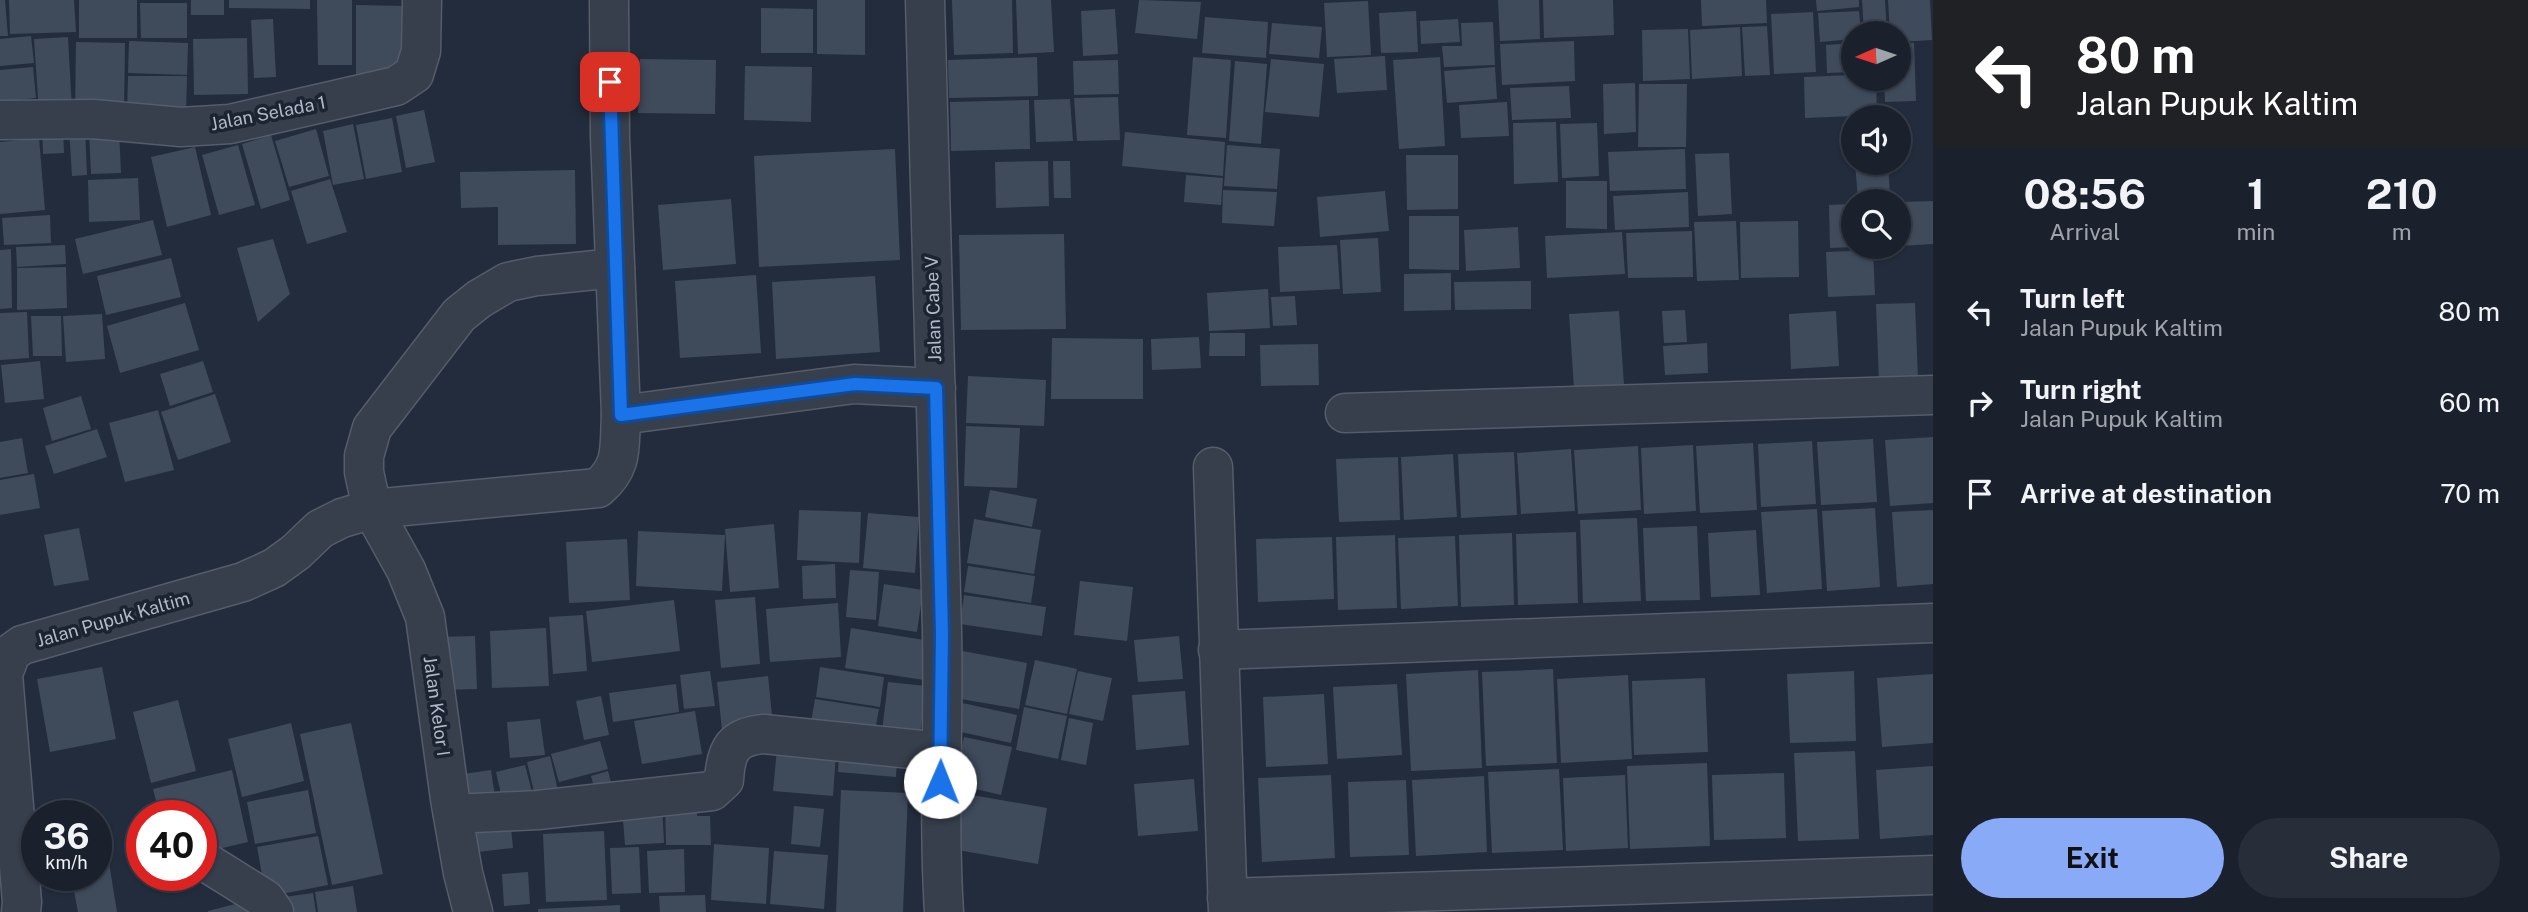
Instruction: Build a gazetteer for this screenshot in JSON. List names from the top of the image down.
{
  "streets": {
    "street": [
      "Jalan Selada 1",
      "Jalan Cabe V",
      "Jalan Pupuk Kaltim",
      "Jalan Kelor I"
    ]
  },
  "crossings": [
    ["Jalan Pupuk Kaltim", "Jalan Kelor I"]
  ],
  "north": "left",
  "page": {
    "turn": ["80 m", "Jalan Pupuk Kaltim"],
    "eta": [
      "08:56",
      "Arrival",
      "1",
      "min",
      "210",
      "m"
    ],
    "list": [
      {
        "name": "Turn left",
        "note": "Jalan Pupuk Kaltim",
        "value": "80 m"
      },
      {
        "name": "Turn right",
        "note": "Jalan Pupuk Kaltim",
        "value": "60 m"
      },
      {
        "name": "Arrive at destination",
        "value": "70 m"
      }
    ],
    "speed": "36 km/h",
    "limit": "40",
    "buttons": ["Exit", "Share"]
  }
}
